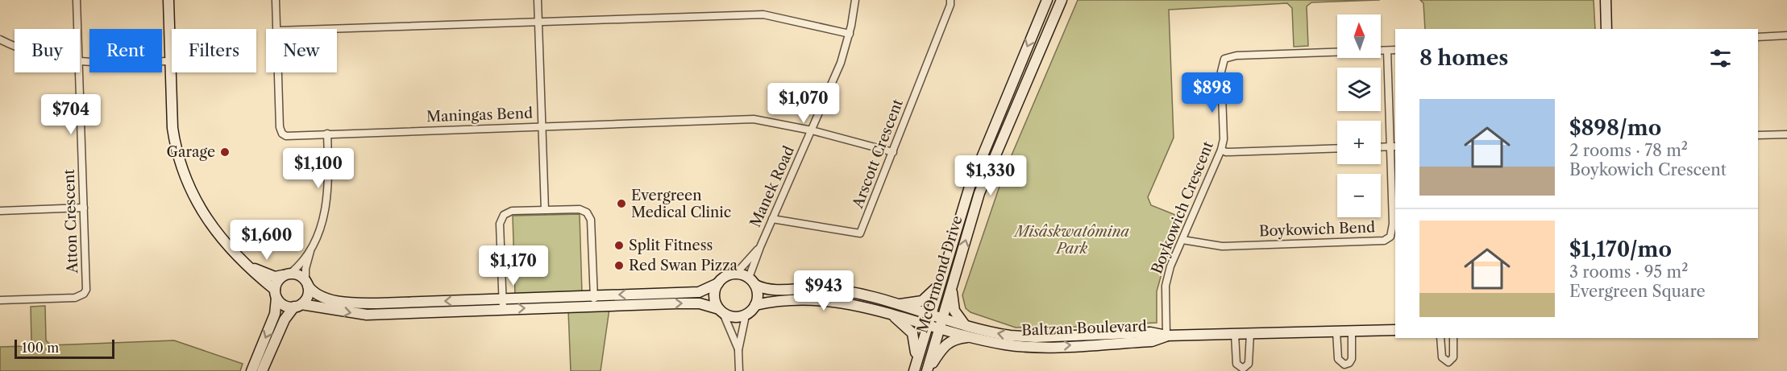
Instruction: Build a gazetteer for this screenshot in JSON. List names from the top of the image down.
{
  "streets": {
    "street": [
      "Maningas Bend",
      "Arscott Crescent",
      "Manek Road",
      "Boykowich Crescent",
      "Atton Crescent",
      "Boykowich Bend",
      "McOrmond Drive",
      "Baltzan Boulevard"
    ]
  },
  "crossings": [
    ["Maningas Bend", "Arscott Crescent"],
    ["Maningas Bend", "Manek Road"],
    ["Arscott Crescent", "Manek Road"],
    ["Boykowich Crescent", "Boykowich Bend"],
    ["Boykowich Crescent", "Baltzan Boulevard"],
    ["McOrmond Drive", "Baltzan Boulevard"]
  ],
  "parks": ["Misâskwatômina Park"],
  "places": [
    "Garage",
    "Evergreen Medical Clinic",
    "Split Fitness",
    "Red Swan Pizza"
  ],
  "scale_bar": "100 m",
  "north": "top",
  "page": {
    "map_buttons": ["+", "−"],
    "chip": [
      "Buy",
      "Rent",
      "Filters",
      "New"
    ],
    "heading": "8 homes",
    "price": [
      "$898",
      "$1,070",
      "$704",
      "$1,100",
      "$1,330",
      "$1,600",
      "$1,170",
      "$943"
    ],
    "list": [
      {
        "name": "$898/mo",
        "note": "2 rooms · 78 m² · Boykowich Crescent"
      },
      {
        "name": "$1,170/mo",
        "note": "3 rooms · 95 m² · Evergreen Square"
      }
    ],
    "scale": "100 m"
  }
}
